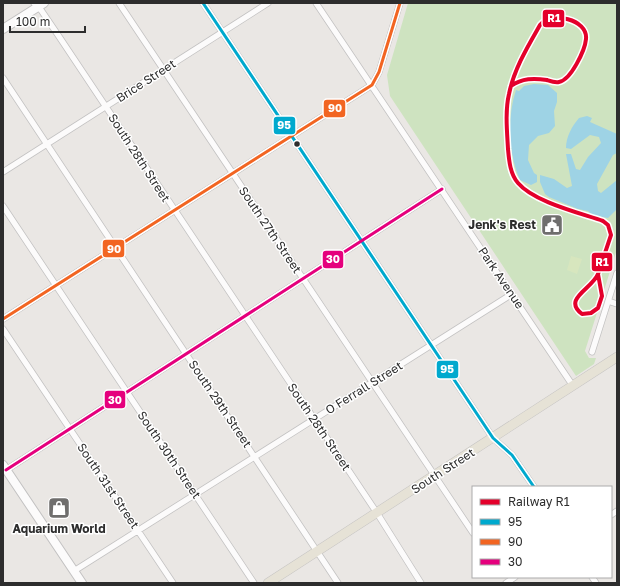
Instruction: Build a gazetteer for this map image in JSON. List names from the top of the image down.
{
  "streets": {
    "main road": ["South Street"],
    "street": [
      "Brice Street",
      "South 28th Street",
      "South 27th Street",
      "Park Avenue",
      "O Ferrall Street",
      "South 29th Street",
      "South 30th Street",
      "South 31st Street"
    ]
  },
  "crossings": [
    ["Brice Street", "South 28th Street"],
    ["Brice Street", "South 27th Street"],
    ["Brice Street", "South 29th Street"],
    ["South 28th Street", "O Ferrall Street"],
    ["South 28th Street", "South Street"],
    ["South 27th Street", "O Ferrall Street"],
    ["South 27th Street", "South Street"],
    ["Park Avenue", "O Ferrall Street"],
    ["Park Avenue", "South Street"],
    ["O Ferrall Street", "South 29th Street"],
    ["O Ferrall Street", "South 30th Street"],
    ["O Ferrall Street", "South 31st Street"],
    ["South 29th Street", "South Street"]
  ],
  "places": {
    "public building": ["Jenk's Rest"],
    "shop": ["Aquarium World"]
  },
  "lines": [
    "transit line 95",
    "transit line 90",
    "rail line R1",
    "transit line 30"
  ],
  "legend": [
    "Railway R1",
    "95",
    "90",
    "30"
  ],
  "scale_bar": "100 m"
}
